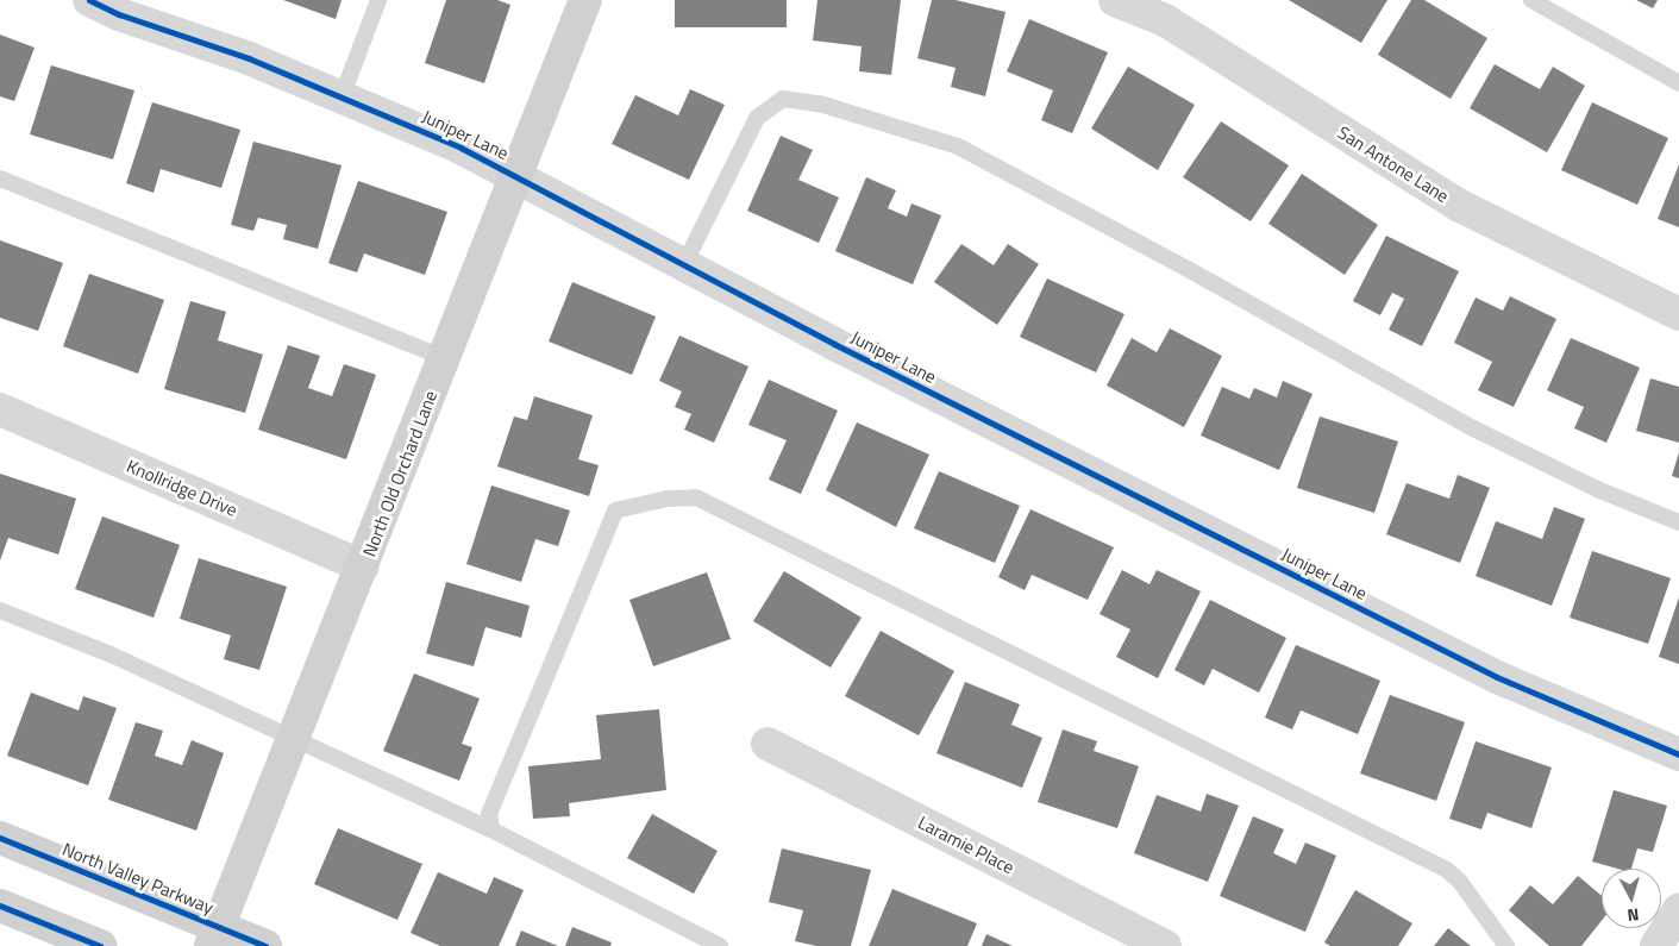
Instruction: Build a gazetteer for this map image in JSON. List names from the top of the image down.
{
  "streets": {
    "street": [
      "Juniper Lane",
      "San Antone Lane",
      "North Old Orchard Lane",
      "Knollridge Drive",
      "Laramie Place",
      "North Valley Parkway"
    ]
  },
  "crossings": [
    ["Juniper Lane", "North Old Orchard Lane"],
    ["North Old Orchard Lane", "Knollridge Drive"],
    ["North Old Orchard Lane", "North Valley Parkway"]
  ],
  "north": "bottom"
}
